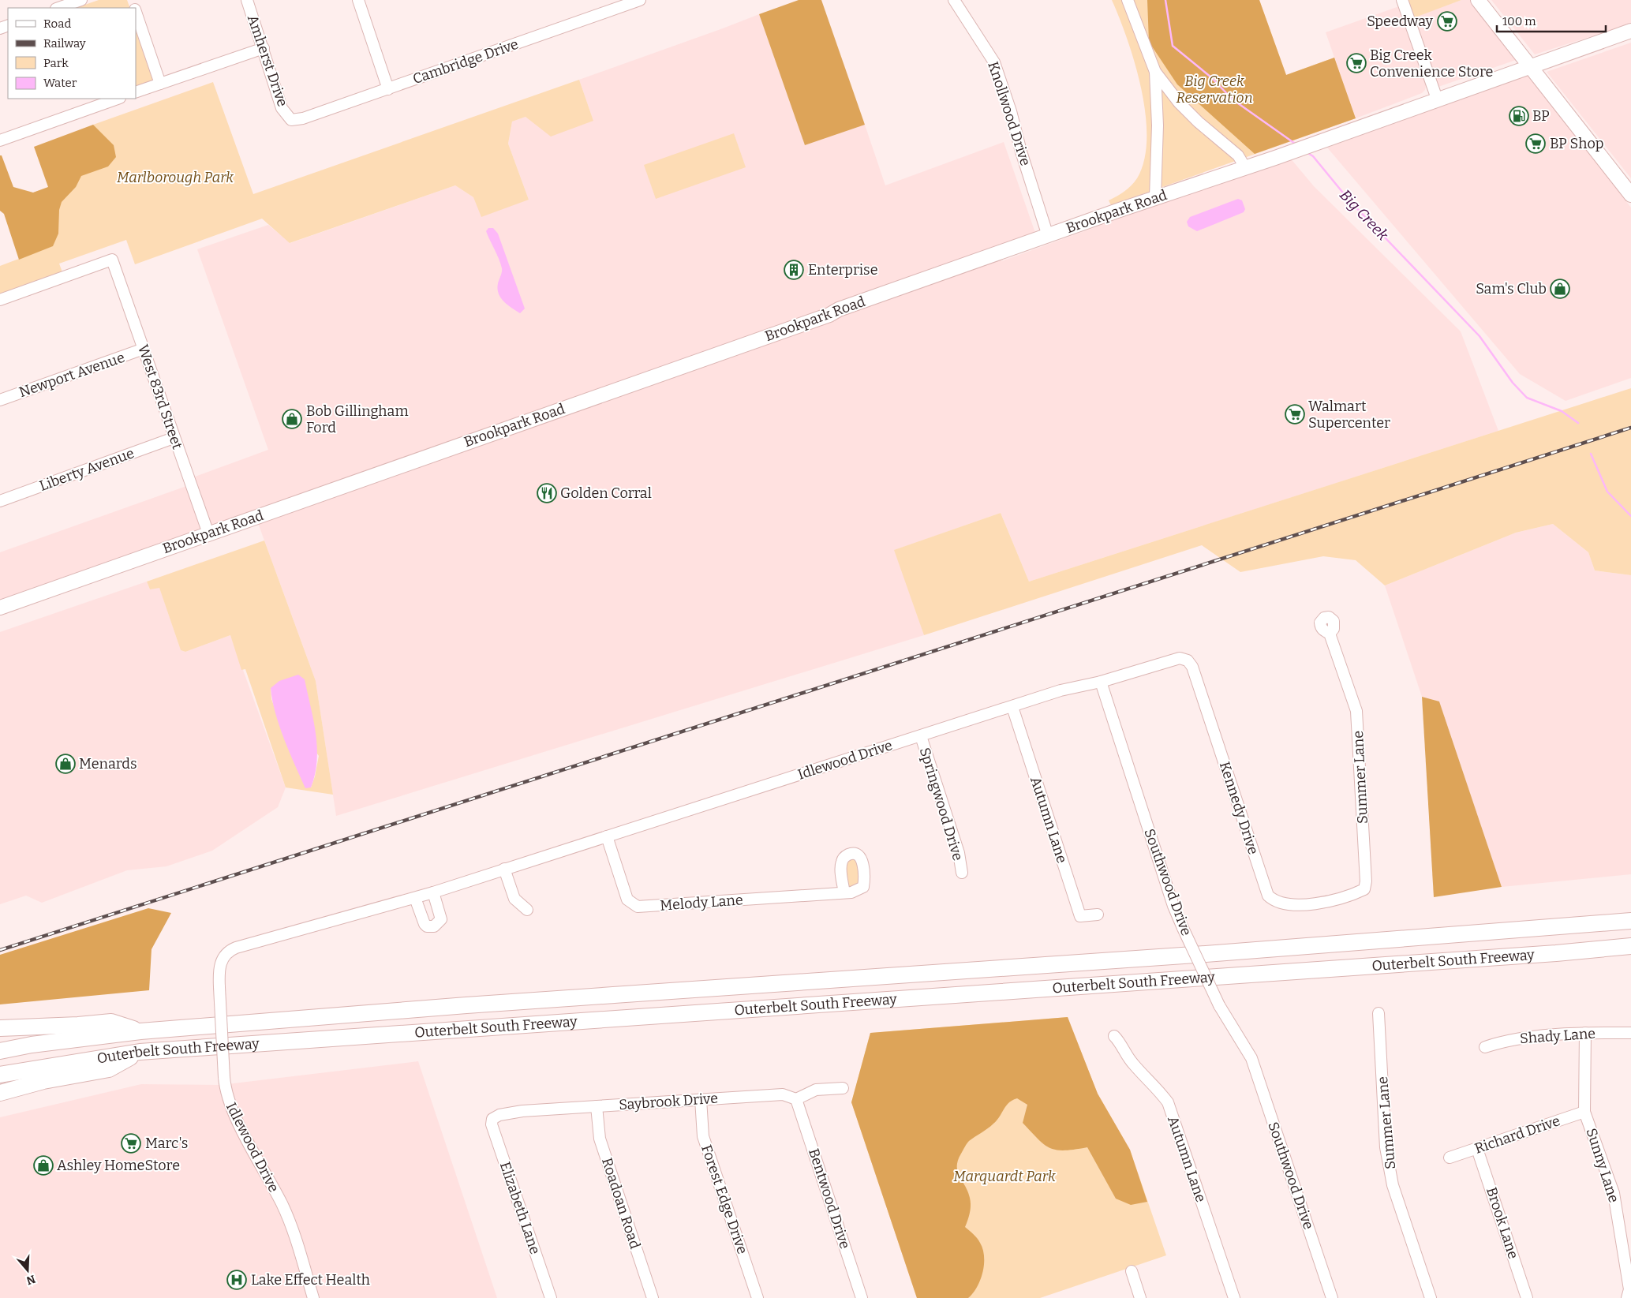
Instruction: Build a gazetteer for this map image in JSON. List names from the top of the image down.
{
  "streets": {
    "highway": ["Outerbelt South Freeway"],
    "main road": ["Brookpark Road"],
    "street": [
      "Amherst Drive",
      "Cambridge Drive",
      "Knollwood Drive",
      "Newport Avenue",
      "West 83rd Street",
      "Liberty Avenue",
      "Idlewood Drive",
      "Summer Lane",
      "Springwood Drive",
      "Kennedy Drive",
      "Autumn Lane",
      "Southwood Drive",
      "Melody Lane",
      "Shady Lane",
      "Saybrook Drive",
      "Richard Drive",
      "Sunny Lane",
      "Bentwood Drive",
      "Forest Edge Drive",
      "Roadoan Road",
      "Elizabeth Lane",
      "Brook Lane"
    ]
  },
  "crossings": [
    ["Amherst Drive", "Cambridge Drive"],
    ["Knollwood Drive", "Brookpark Road"],
    ["Brookpark Road", "West 83rd Street"],
    ["Newport Avenue", "West 83rd Street"],
    ["West 83rd Street", "Liberty Avenue"],
    ["Idlewood Drive", "Springwood Drive"],
    ["Idlewood Drive", "Kennedy Drive"],
    ["Idlewood Drive", "Autumn Lane"],
    ["Idlewood Drive", "Southwood Drive"],
    ["Idlewood Drive", "Melody Lane"],
    ["Summer Lane", "Kennedy Drive"],
    ["Shady Lane", "Sunny Lane"],
    ["Saybrook Drive", "Bentwood Drive"],
    ["Saybrook Drive", "Forest Edge Drive"],
    ["Saybrook Drive", "Roadoan Road"],
    ["Saybrook Drive", "Elizabeth Lane"],
    ["Richard Drive", "Sunny Lane"],
    ["Richard Drive", "Brook Lane"]
  ],
  "water": ["Big Creek"],
  "parks": ["Big Creek Reservation", "Marlborough Park", "Marquardt Park"],
  "places": {
    "supermarket": [
      "Speedway",
      "Big Creek Convenience Store",
      "BP Shop",
      "Walmart Supercenter",
      "Marc's"
    ],
    "fuel station": ["BP"],
    "building": ["Enterprise"],
    "shop": [
      "Sam's Club",
      "Bob Gillingham Ford",
      "Menards",
      "Ashley HomeStore"
    ],
    "restaurant": ["Golden Corral"],
    "hospital": ["Lake Effect Health"]
  },
  "legend": [
    "Road",
    "Railway",
    "Park",
    "Water"
  ],
  "scale_bar": "100 m",
  "north": "bottom"
}
